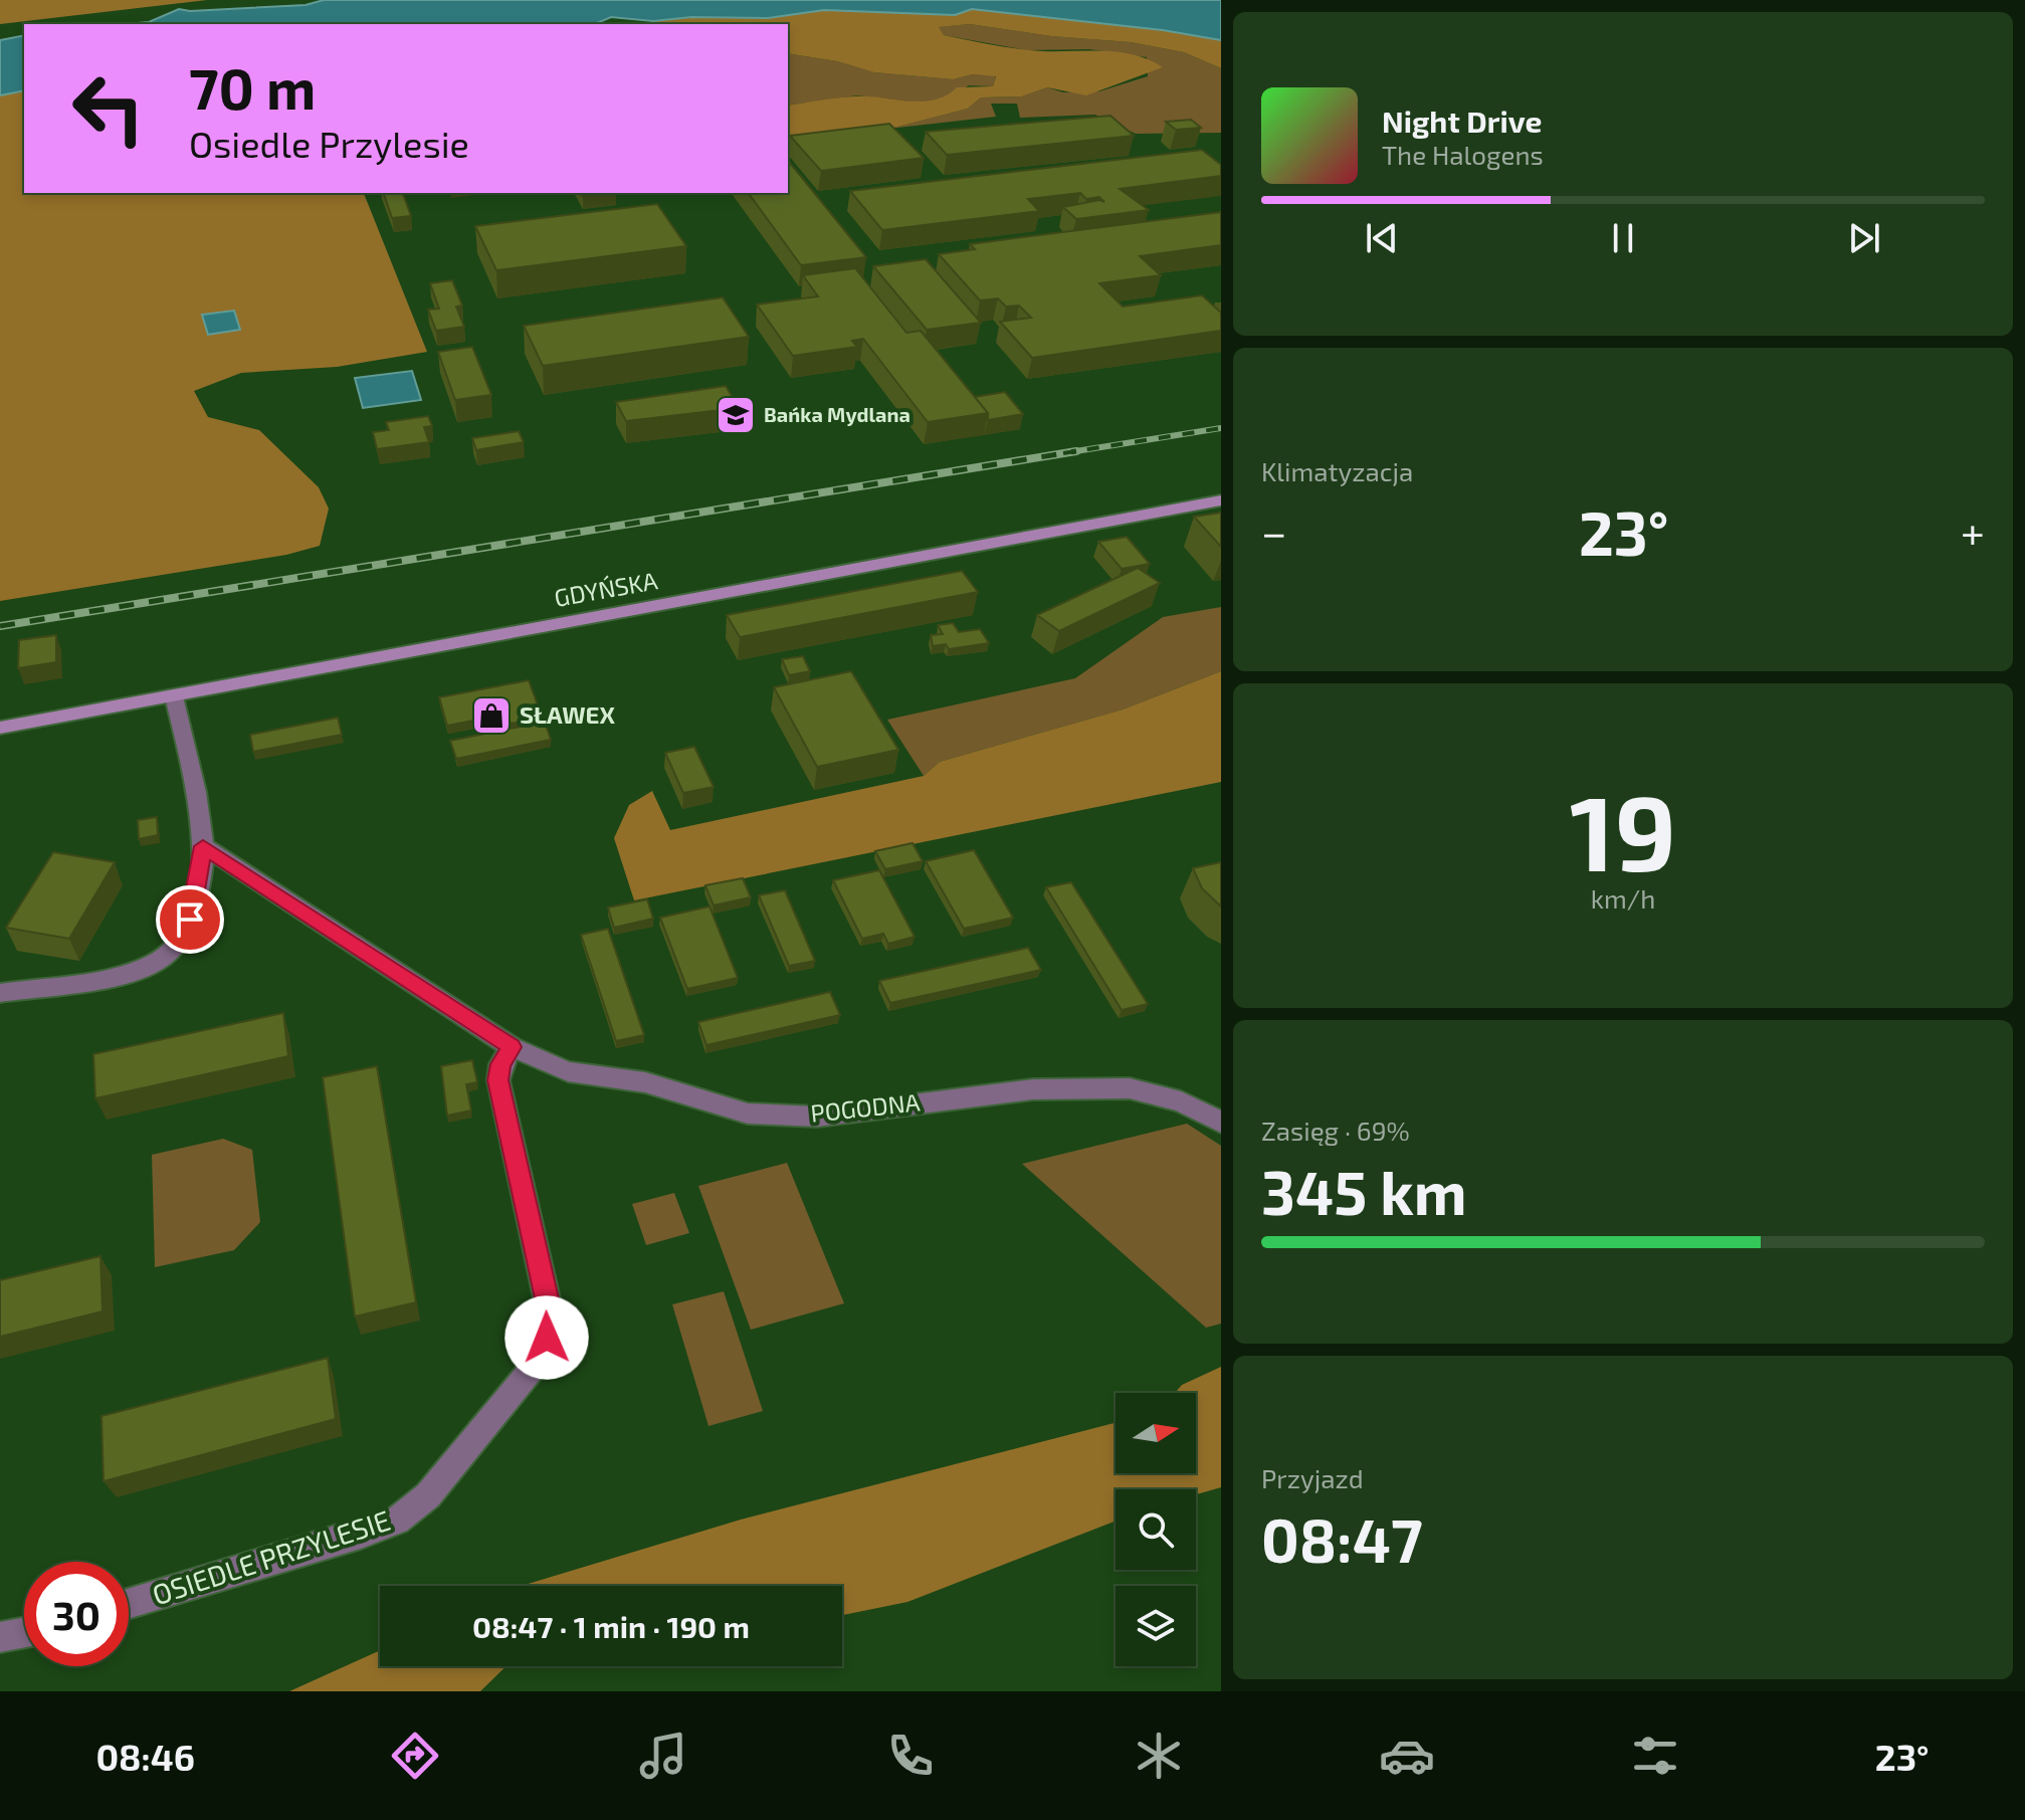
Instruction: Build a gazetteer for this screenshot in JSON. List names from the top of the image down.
{
  "streets": {
    "main road": ["GDYŃSKA"],
    "street": ["POGODNA", "OSIEDLE PRZYLESIE"]
  },
  "crossings": [
    ["POGODNA", "OSIEDLE PRZYLESIE"]
  ],
  "places": {
    "school or university": ["Bańka Mydlana"],
    "shop": ["SŁAWEX"]
  },
  "north": "right",
  "page": {
    "turn": ["70 m", "Osiedle Przylesie"],
    "song": ["Night Drive", "The Halogens"],
    "tile": [
      "Klimatyzacja",
      ["19", "km/h"],
      ["Zasięg · 69%", "345 km"],
      ["Przyjazd", "08:47"]
    ],
    "heat": ["−", "23°", "+"],
    "limit": "30",
    "trip": "08:47 · 1 min · 190 m",
    "tabs": ["08:46", "23°"]
  }
}
